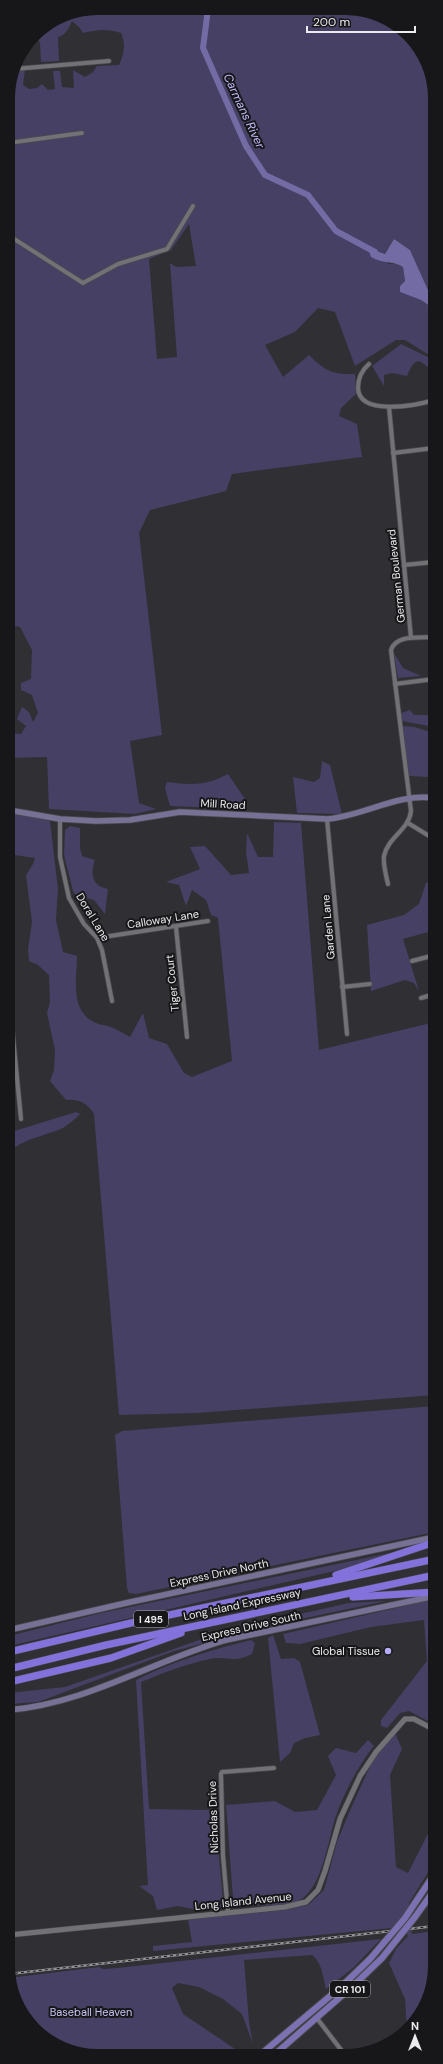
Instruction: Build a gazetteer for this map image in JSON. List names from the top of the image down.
{
  "streets": {
    "highway": ["Long Island Expressway", "I 495"],
    "main road": [
      "Mill Road",
      "Express Drive North",
      "Express Drive South",
      "CR 101"
    ],
    "street": [
      "German Boulevard",
      "Doral Lane",
      "Calloway Lane",
      "Garden Lane",
      "Tiger Court",
      "Nicholas Drive",
      "Long Island Avenue"
    ]
  },
  "crossings": [
    ["German Boulevard", "Mill Road"],
    ["Mill Road", "Doral Lane"],
    ["Mill Road", "Garden Lane"],
    ["Doral Lane", "Calloway Lane"],
    ["Calloway Lane", "Tiger Court"],
    ["Nicholas Drive", "Long Island Avenue"]
  ],
  "water": ["Carmans River"],
  "parks": ["Baseball Heaven"],
  "places": ["Global Tissue"],
  "scale_bar": "200 m",
  "north": "top"
}
